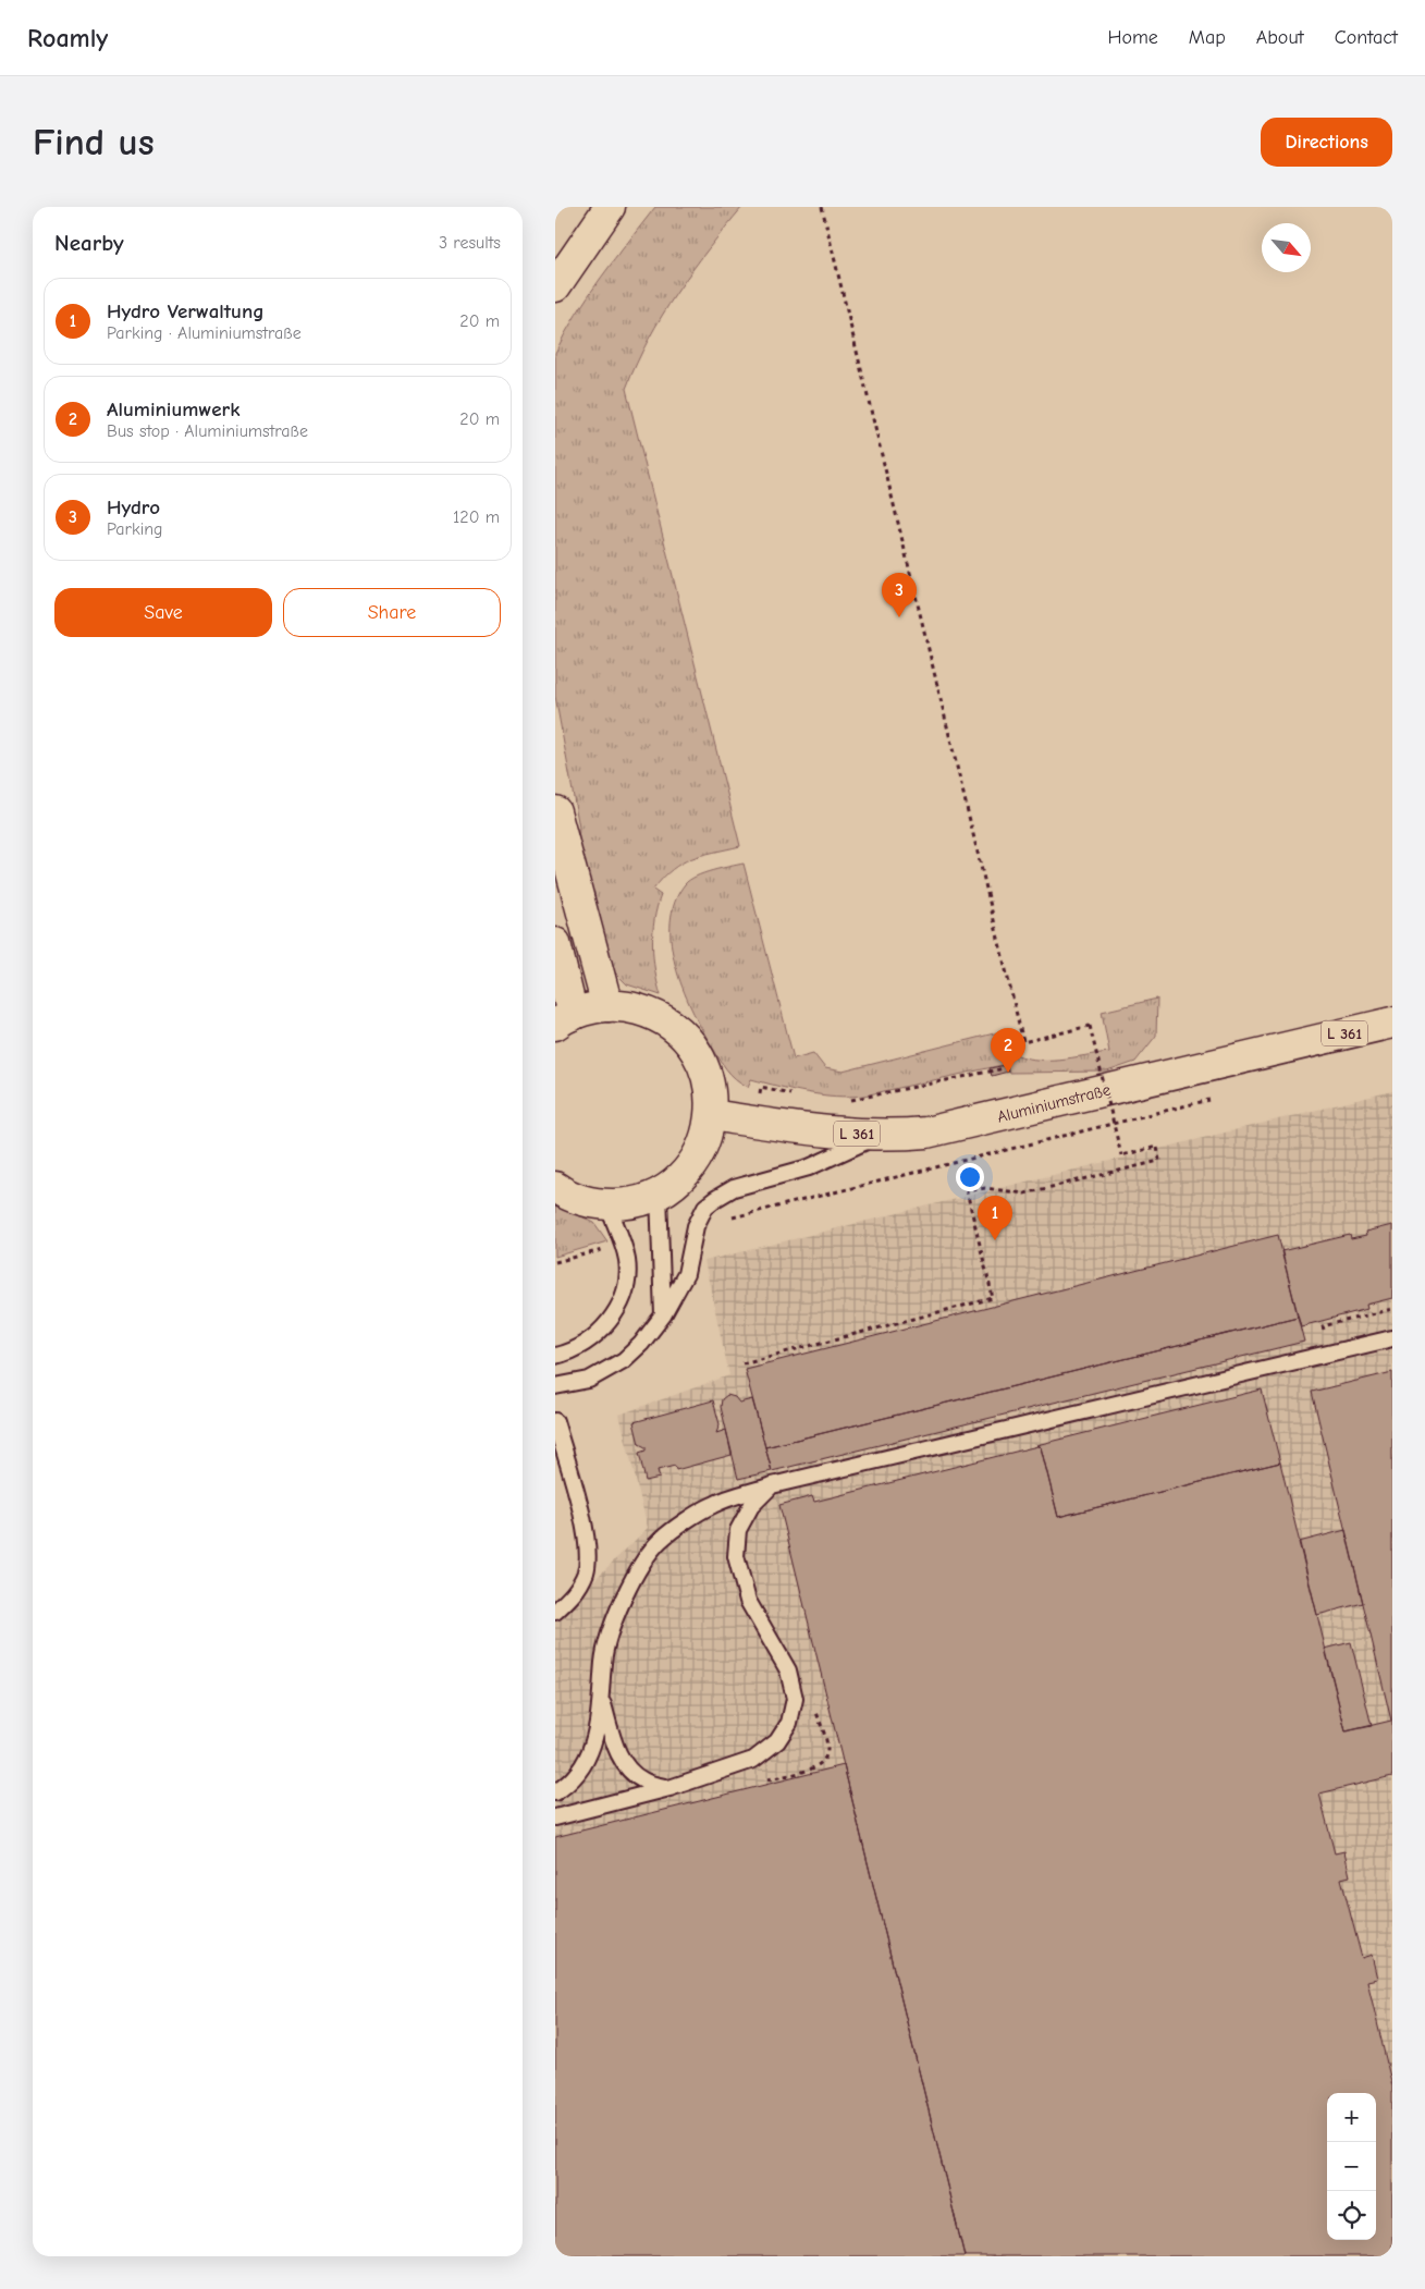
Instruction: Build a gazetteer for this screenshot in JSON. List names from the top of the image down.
{
  "streets": {
    "main road": ["L 361", "Aluminiumstraße"]
  },
  "north": "bottom right",
  "page": {
    "header": "Roamly",
    "nav": [
      "Home",
      "Map",
      "About",
      "Contact"
    ],
    "buttons": [
      "Directions",
      ["Save", "Share"]
    ],
    "title": "Find us",
    "heading": ["Nearby", "3 results"],
    "list": [
      {
        "mark": "1",
        "name": "Hydro Verwaltung",
        "note": "Parking · Aluminiumstraße",
        "value": "20 m"
      },
      {
        "mark": "2",
        "name": "Aluminiumwerk",
        "note": "Bus stop · Aluminiumstraße",
        "value": "20 m"
      },
      {
        "mark": "3",
        "name": "Hydro",
        "note": "Parking",
        "value": "120 m"
      }
    ],
    "pins": ["3", "2", "1"],
    "map_buttons": ["+", "−"]
  }
}
